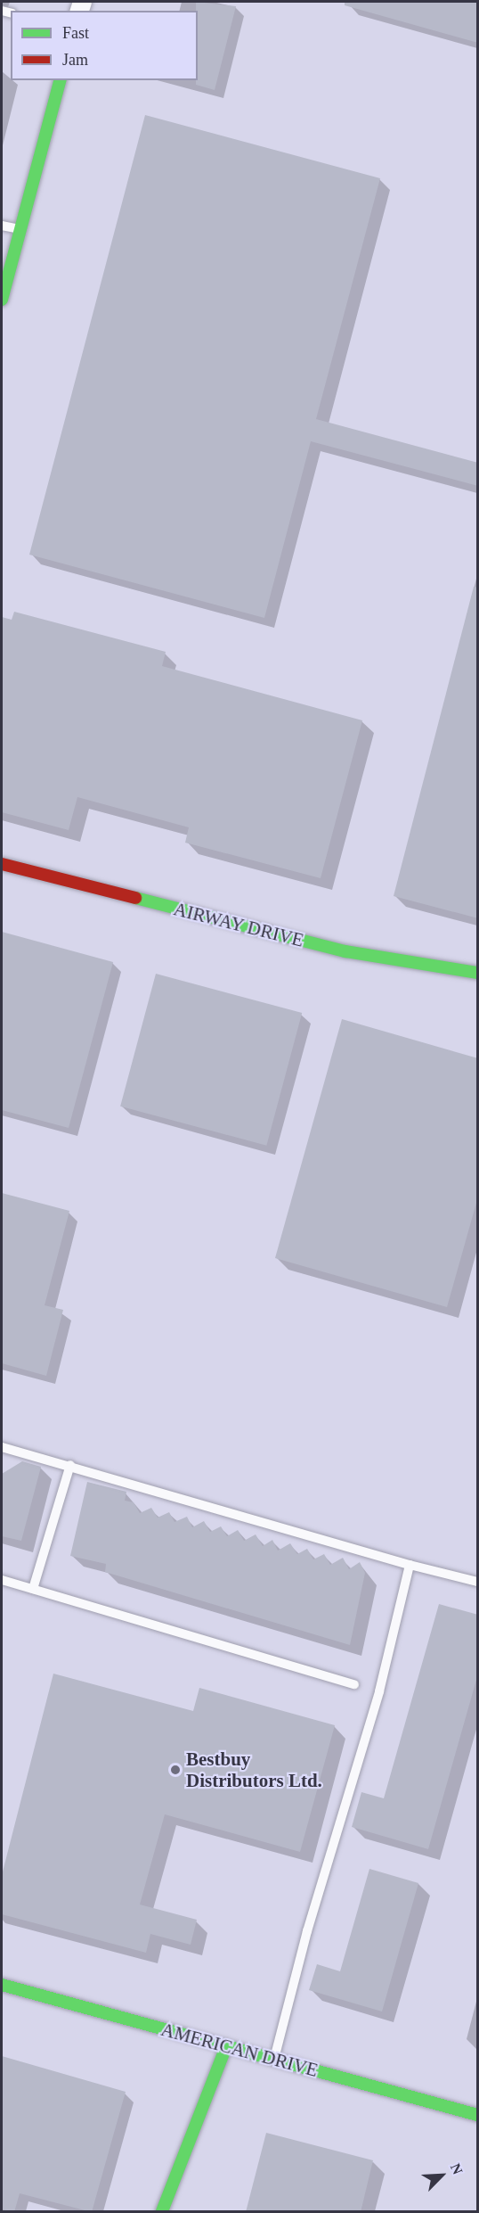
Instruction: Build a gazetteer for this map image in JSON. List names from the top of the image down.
{
  "streets": {
    "street": ["AIRWAY DRIVE", "AMERICAN DRIVE"]
  },
  "places": ["Bestbuy Distributors Ltd."],
  "legend": ["Fast", "Jam"],
  "north": "top right"
}
